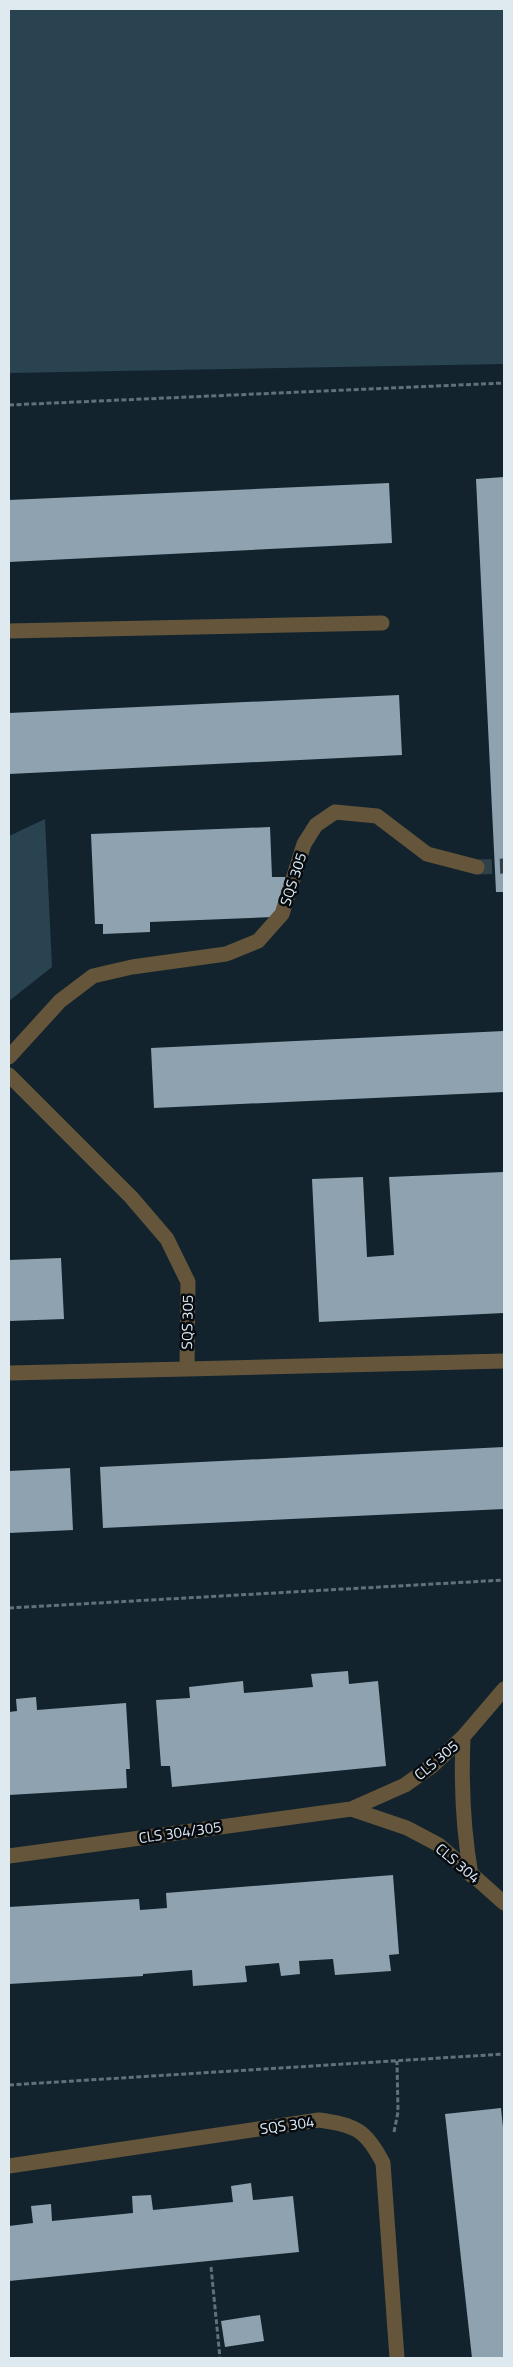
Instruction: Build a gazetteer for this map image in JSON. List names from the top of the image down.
{
  "streets": {
    "street": [
      "SQS 305",
      "CLS 305",
      "CLS 304/305",
      "CLS 304",
      "SQS 304"
    ]
  },
  "crossings": [
    ["CLS 305", "CLS 304/305"],
    ["CLS 305", "CLS 304"],
    ["CLS 304/305", "CLS 304"]
  ]
}
